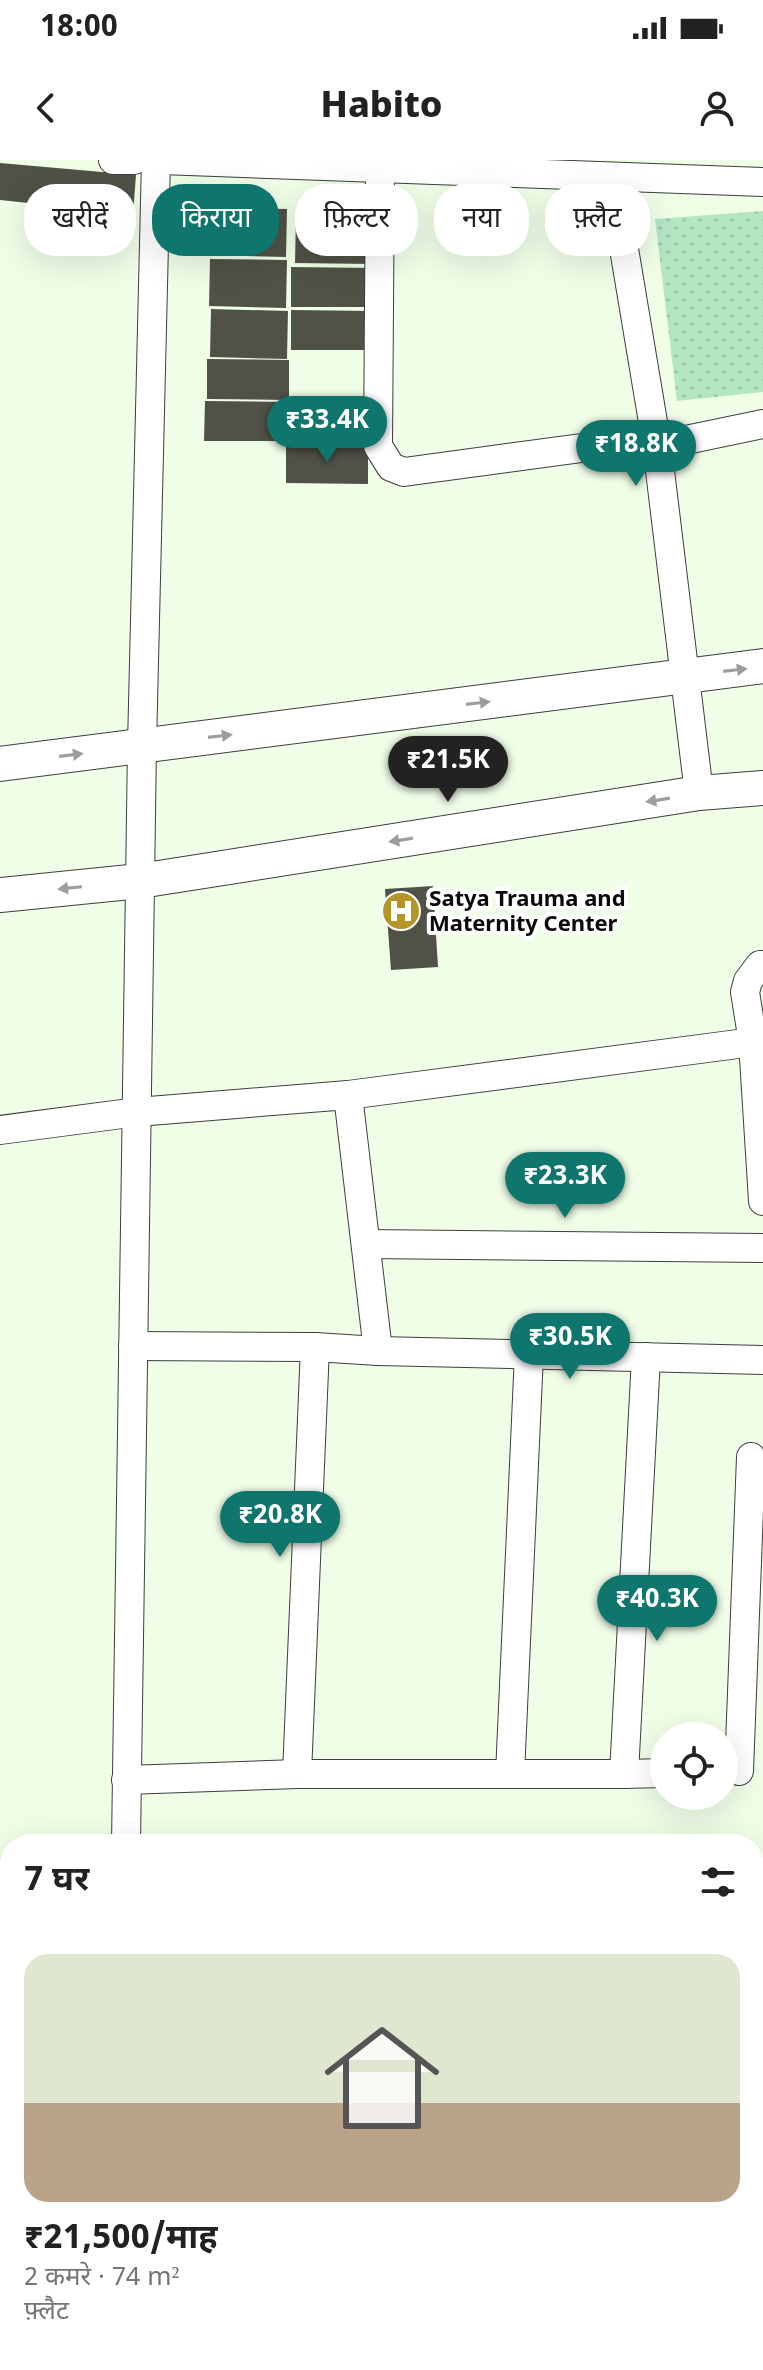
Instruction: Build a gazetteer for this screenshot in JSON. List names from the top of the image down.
{
  "places": {
    "hospital": ["Satya Trauma and Maternity Center"]
  },
  "page": {
    "status": "18:00",
    "header": "Habito",
    "chip": [
      "खरीदें",
      "किराया",
      "फ़िल्टर",
      "नया",
      "फ़्लैट"
    ],
    "price": [
      "₹33.4K",
      "₹18.8K",
      "₹21.5K",
      "₹23.3K",
      "₹30.5K",
      "₹20.8K",
      "₹40.3K"
    ],
    "heading": "7 घर",
    "list": [
      {
        "name": "₹21,500/माह",
        "note": "2 कमरे · 74 m² · फ़्लैट"
      }
    ]
  }
}
